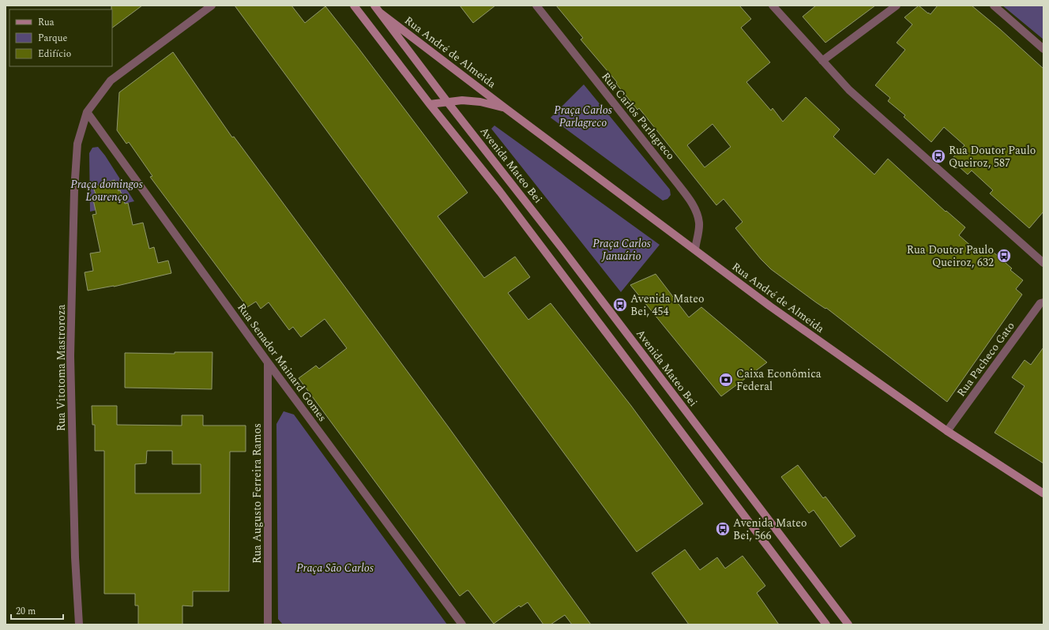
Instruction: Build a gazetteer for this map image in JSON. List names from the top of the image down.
{
  "streets": {
    "main road": ["Rua André de Almeida", "Avenida Mateo Bei"],
    "street": [
      "Rua Carlos Parlagreco",
      "Rua Pacheco Gato",
      "Rua Senador Mainard Gomes",
      "Rua Vitotoma Mastroroza",
      "Rua Augusto Ferreira Ramos"
    ]
  },
  "crossings": [
    ["Rua André de Almeida", "Rua Carlos Parlagreco"],
    ["Rua André de Almeida", "Avenida Mateo Bei"],
    ["Rua André de Almeida", "Rua Pacheco Gato"],
    ["Rua Senador Mainard Gomes", "Rua Vitotoma Mastroroza"],
    ["Rua Senador Mainard Gomes", "Rua Augusto Ferreira Ramos"]
  ],
  "parks": [
    "Praça Carlos Parlagreco",
    "Praça domingos Lourenço",
    "Praça Carlos Januário",
    "Praça São Carlos"
  ],
  "places": {
    "bus stop": [
      "Rua Doutor Paulo Queiroz, 587",
      "Rua Doutor Paulo Queiroz, 632",
      "Avenida Mateo Bei, 454",
      "Avenida Mateo Bei, 566"
    ],
    "bank": ["Caixa Econômica Federal"]
  },
  "legend": ["Rua", "Parque", "Edifício"],
  "scale_bar": "20 m"
}
